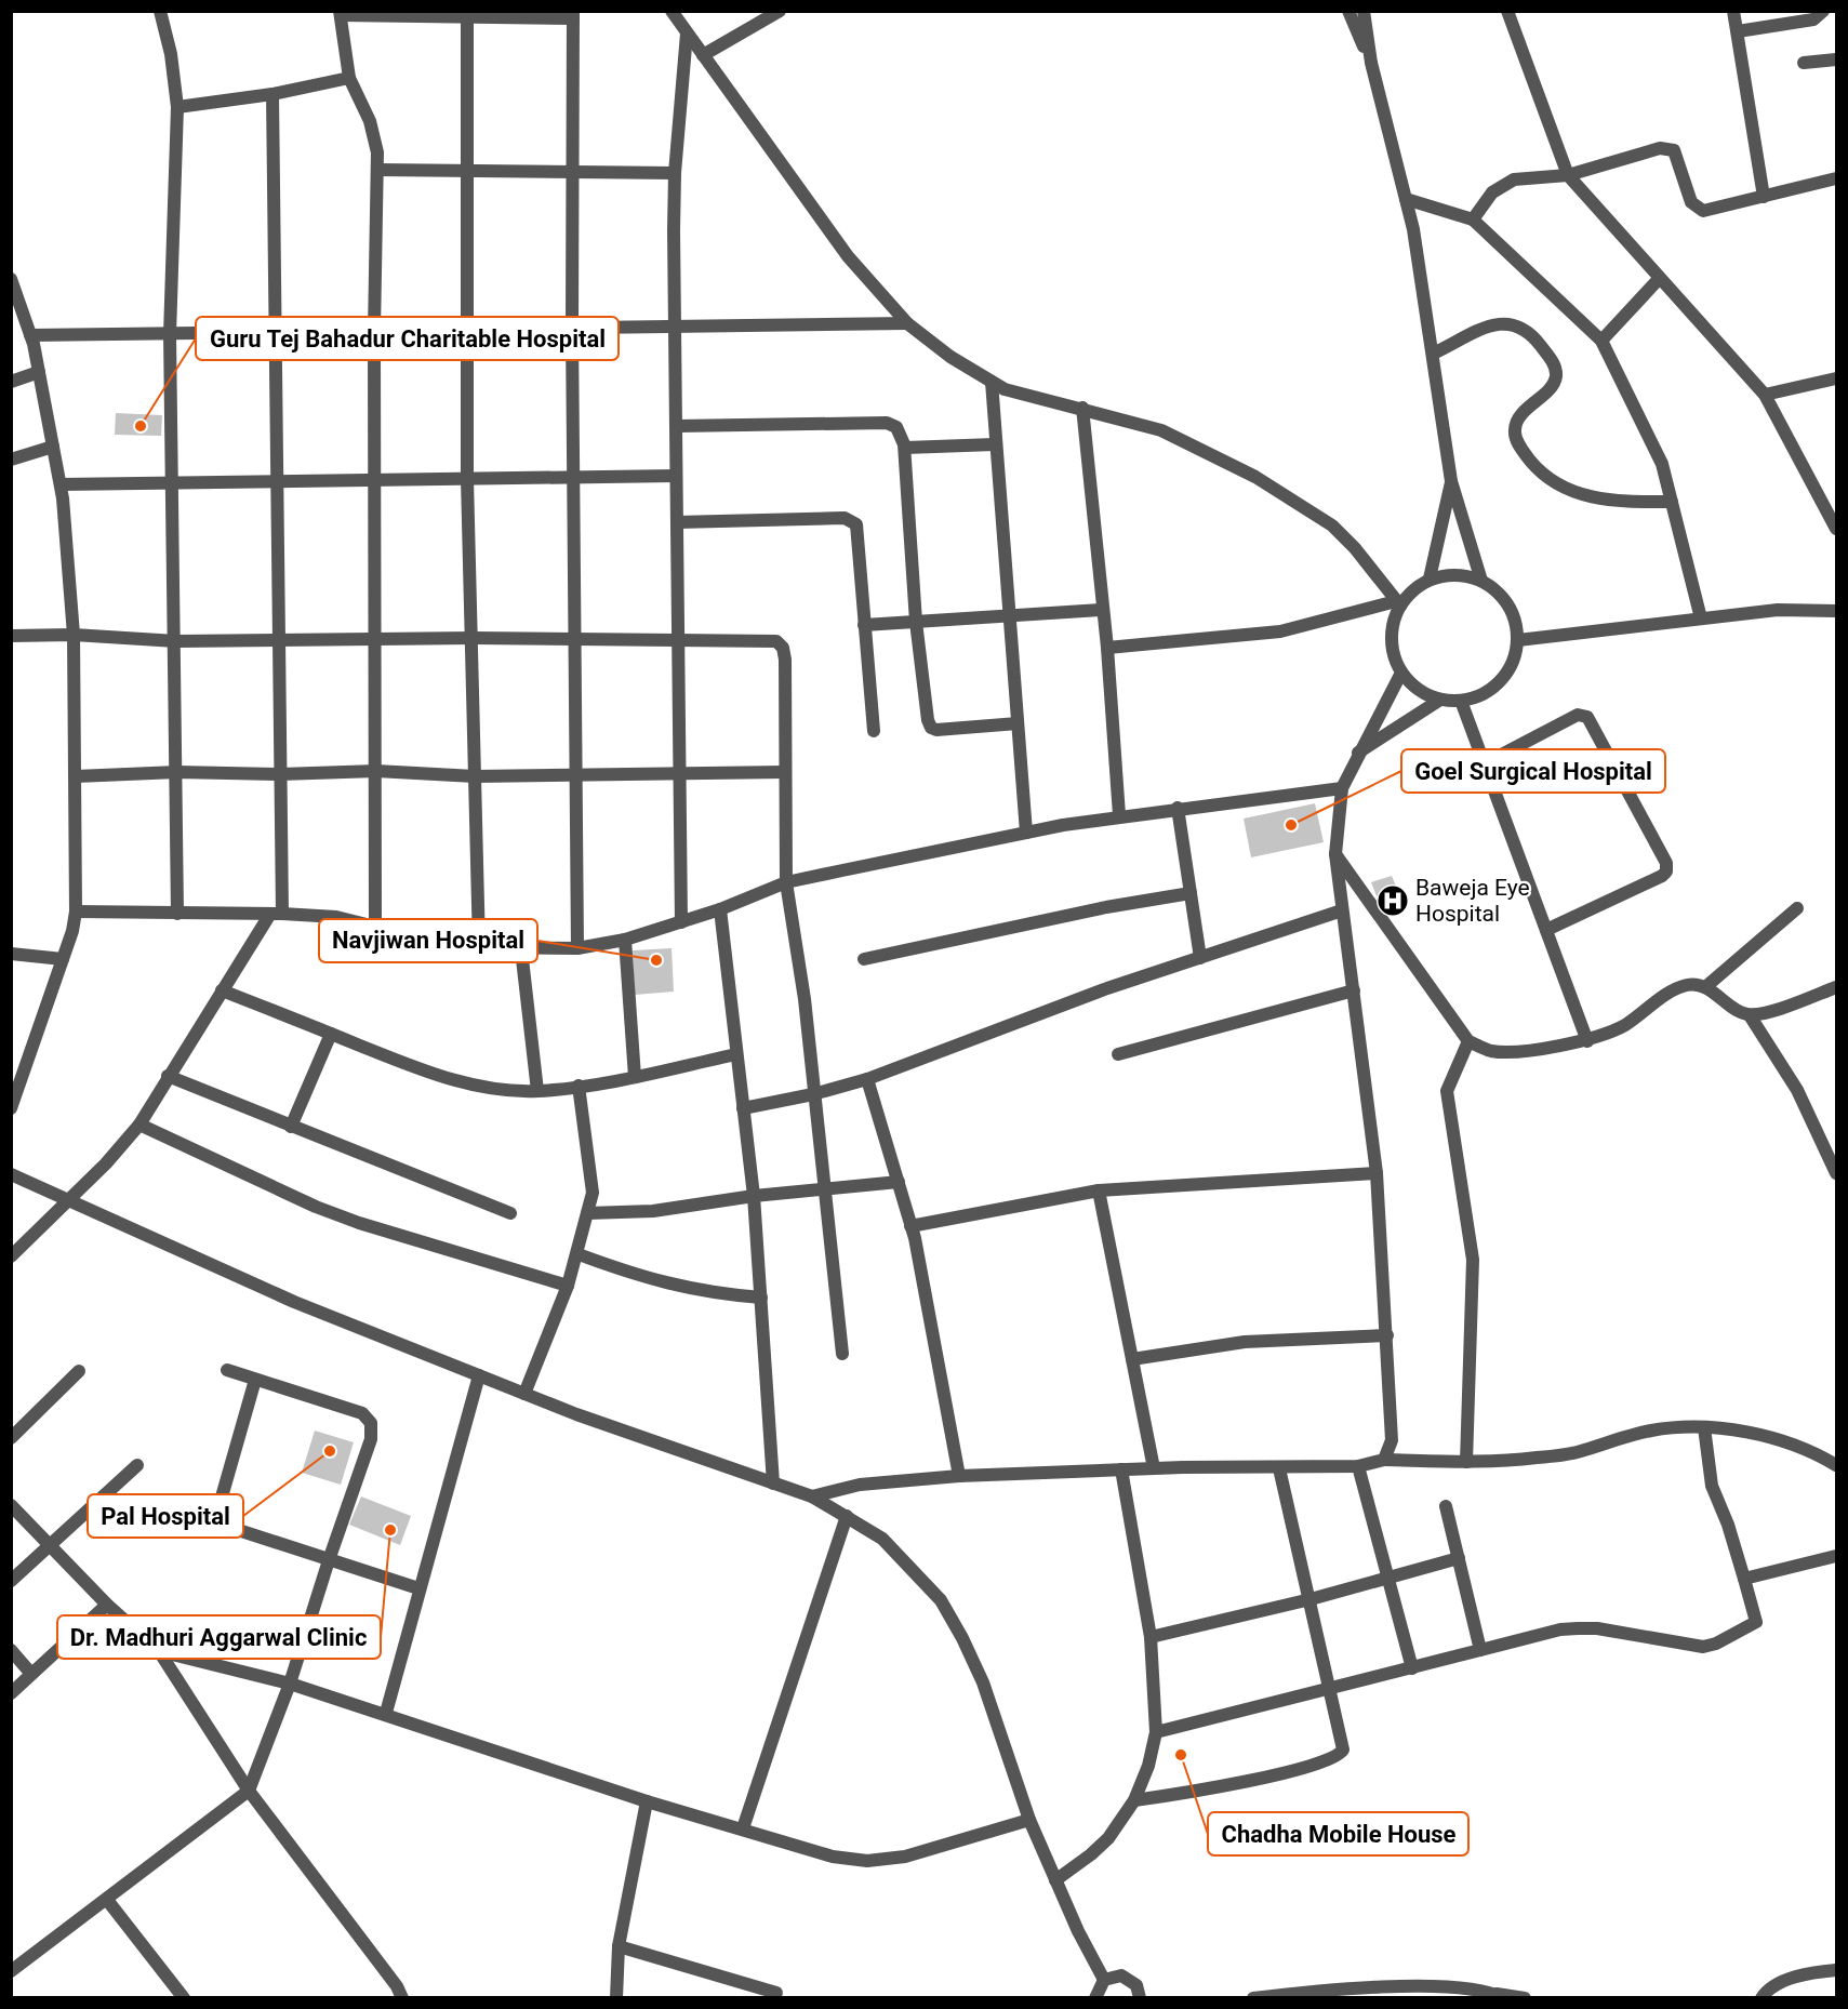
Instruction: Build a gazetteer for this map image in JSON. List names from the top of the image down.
{
  "places": {
    "other": [
      "Guru Tej Bahadur Charitable Hospital",
      "Goel Surgical Hospital",
      "Navjiwan Hospital",
      "Pal Hospital",
      "Dr. Madhuri Aggarwal Clinic",
      "Chadha Mobile House"
    ],
    "hospital": ["Baweja Eye Hospital"]
  }
}
